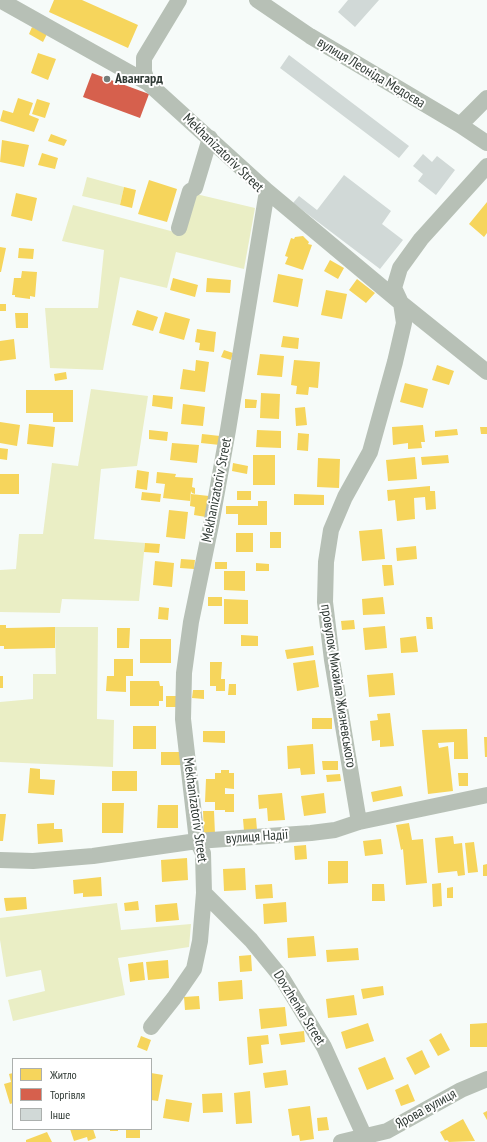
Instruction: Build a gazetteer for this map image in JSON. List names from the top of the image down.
{
  "streets": {
    "street": [
      "вулиця Леоніда Медоєва",
      "Mekhanizatoriv Street",
      "провулок Михайла Жизневського",
      "вулиця Надії",
      "Dovzhenka Street",
      "Ярова вулиця"
    ]
  },
  "crossings": [
    ["Mekhanizatoriv Street", "вулиця Надії"],
    ["Mekhanizatoriv Street", "Dovzhenka Street"],
    ["провулок Михайла Жизневського", "вулиця Надії"],
    ["Dovzhenka Street", "Ярова вулиця"]
  ],
  "places": ["Авангард"],
  "legend": ["Житло", "Торгівля", "Інше"]
}
